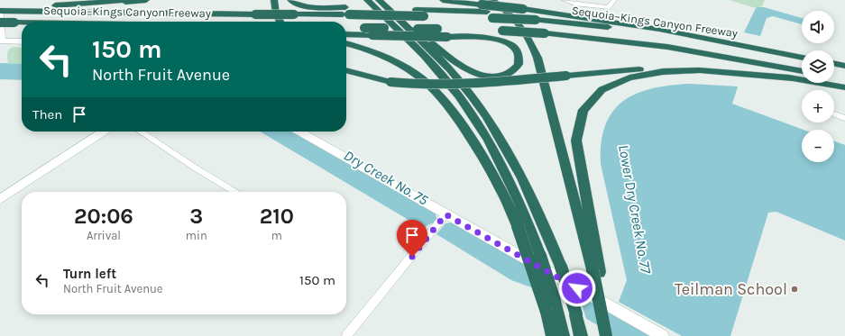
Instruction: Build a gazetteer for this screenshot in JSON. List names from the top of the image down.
{
  "streets": {
    "highway": ["Sequoia–Kings Canyon Freeway"]
  },
  "water": ["Dry Creek No. 75", "Lower Dry Creek No. 77"],
  "places": ["Teilman School"],
  "page": {
    "map_buttons": ["+", "−"],
    "turn": ["150 m", "North Fruit Avenue"],
    "then": "Then",
    "eta": [
      "20:06",
      "Arrival",
      "3",
      "min",
      "210",
      "m"
    ],
    "list": [
      {
        "name": "Turn left",
        "note": "North Fruit Avenue",
        "value": "150 m"
      }
    ]
  }
}
